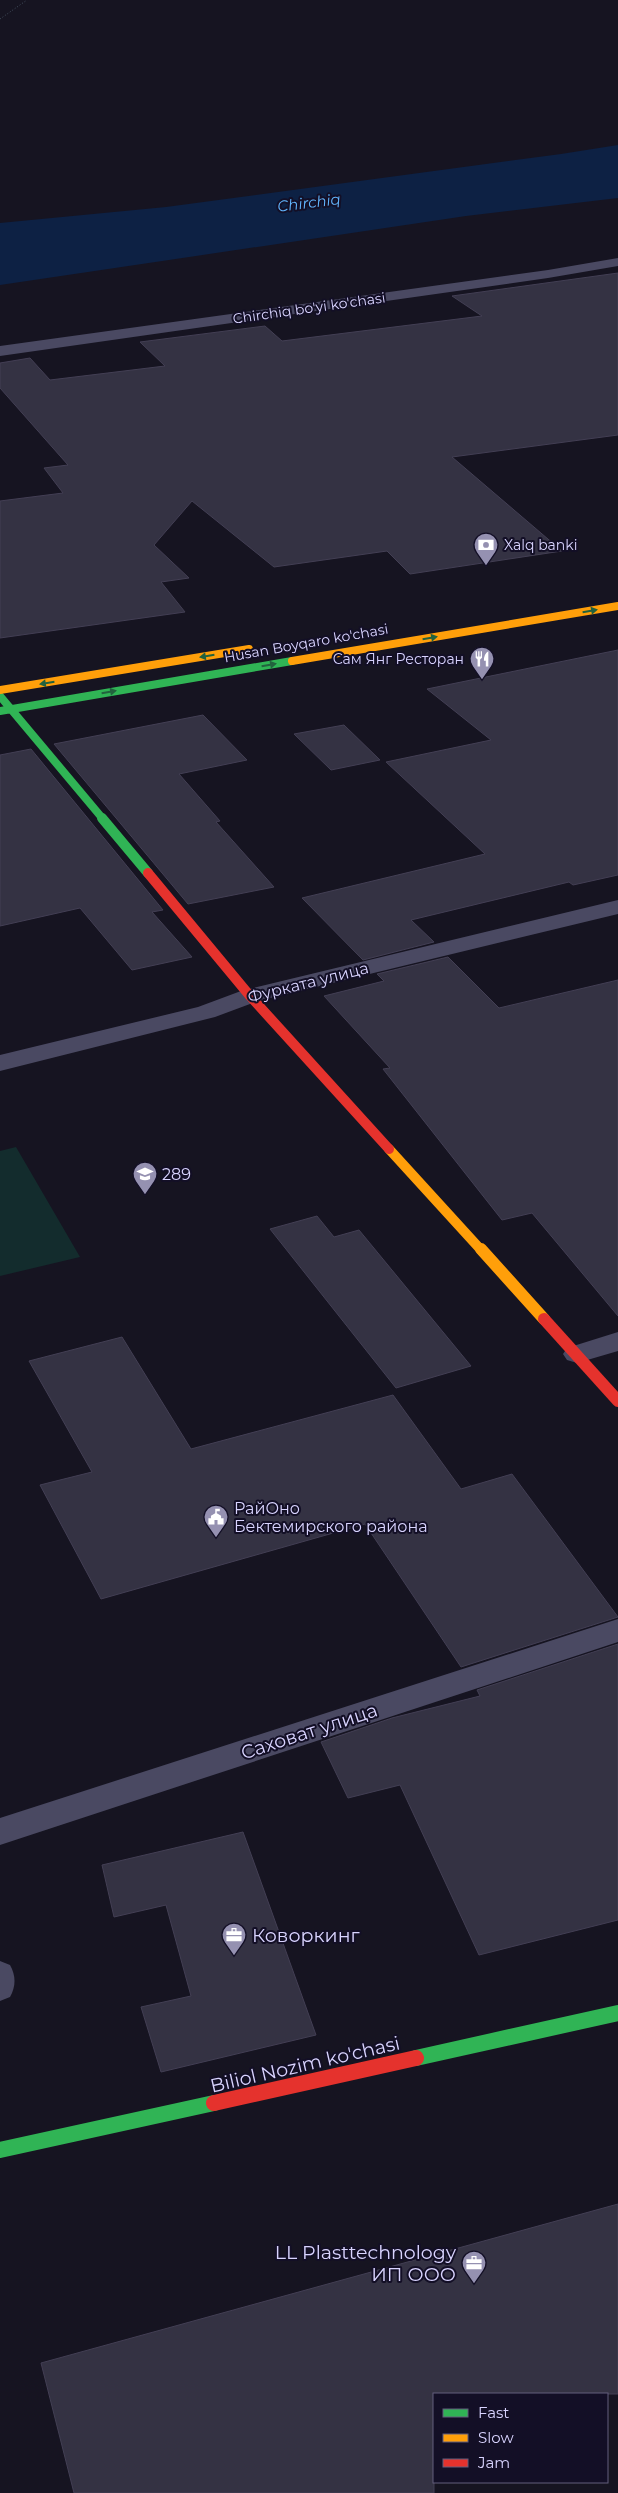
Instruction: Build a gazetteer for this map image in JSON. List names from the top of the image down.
{
  "streets": {
    "street": [
      "Chirchiq bo'yi ko'chasi",
      "Husan Boyqaro ko'chasi",
      "Фурката улица",
      "Саховат улица",
      "Biliol Nozim ko'chasi"
    ]
  },
  "water": ["Chirchiq"],
  "places": {
    "bank": ["Xalq banki"],
    "restaurant": ["Сам Янг Ресторан"],
    "school or university": ["289"],
    "public building": ["РайОно Бектемирского района"],
    "office": ["Коворкинг", "LL Plasttechnology ИП ООО"]
  },
  "legend": ["Fast", "Slow", "Jam"]
}
